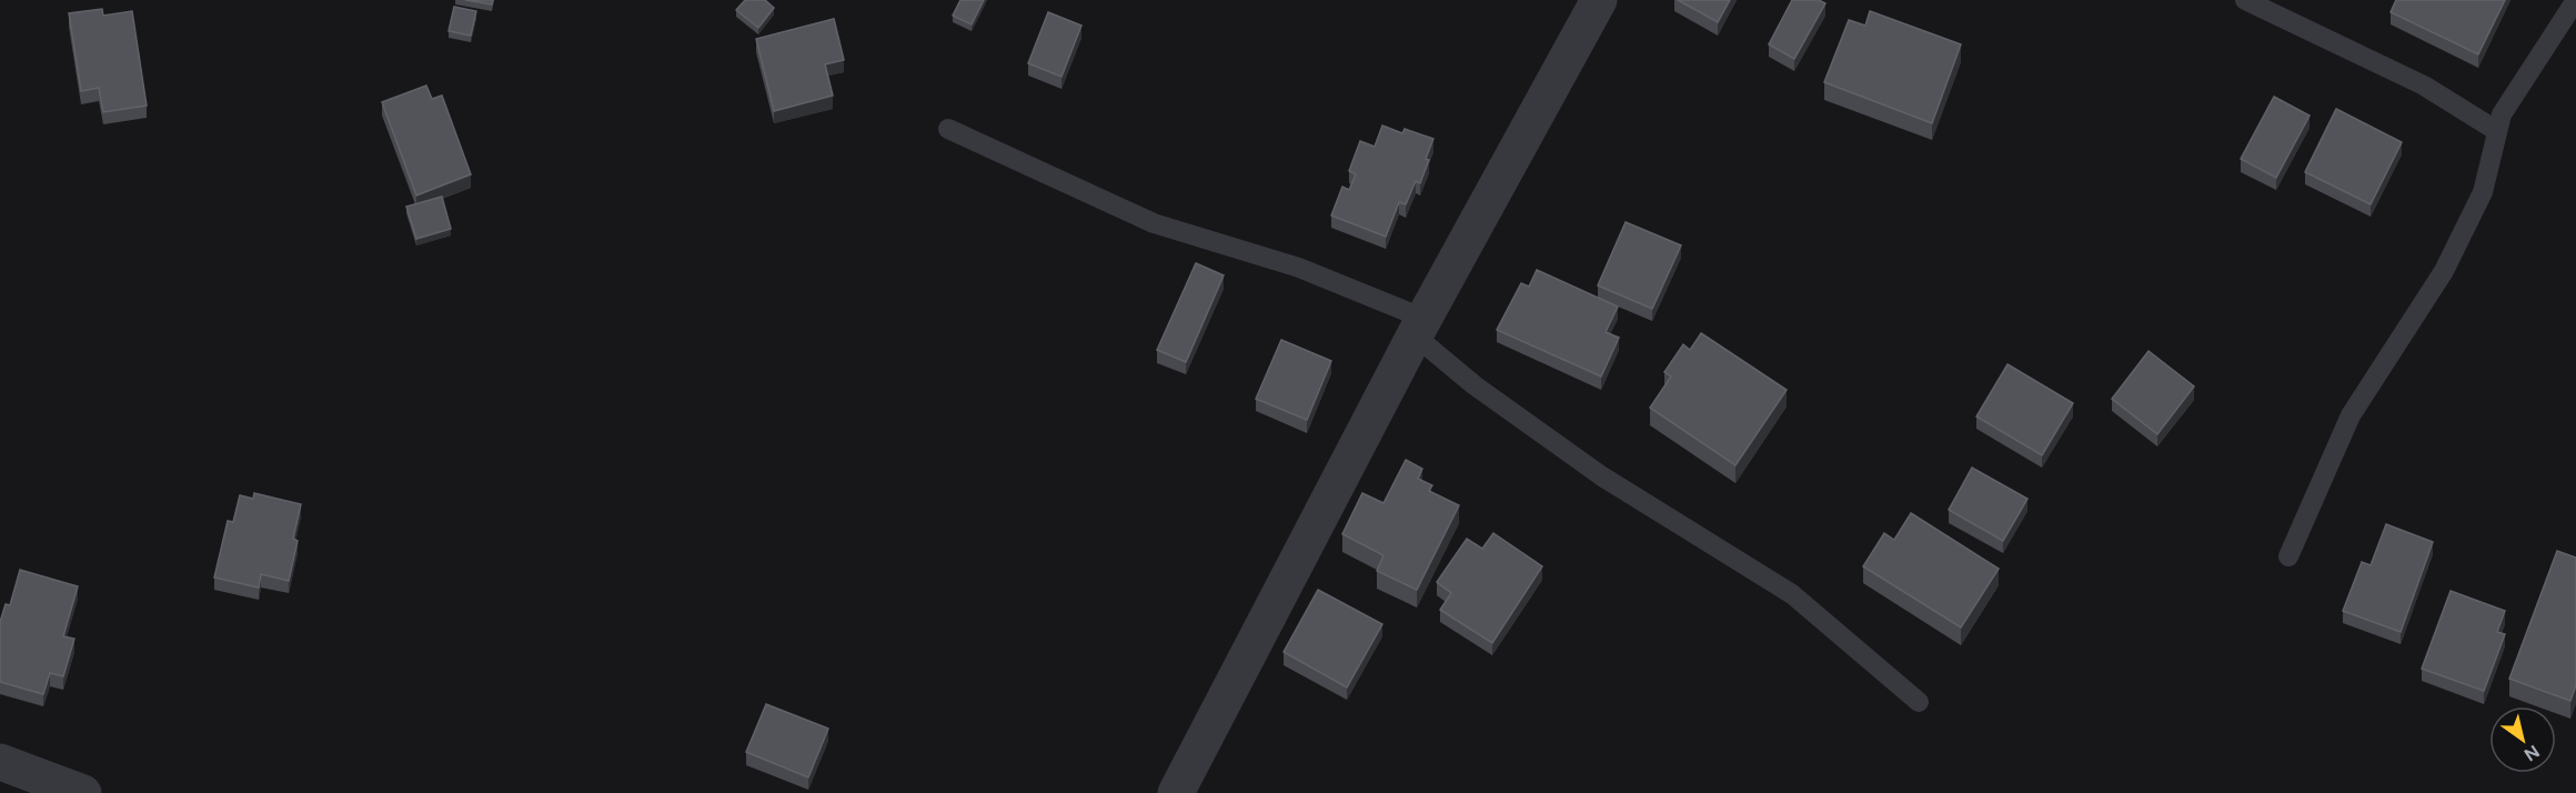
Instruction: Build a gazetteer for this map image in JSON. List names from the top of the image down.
{
  "north": "bottom right"
}
